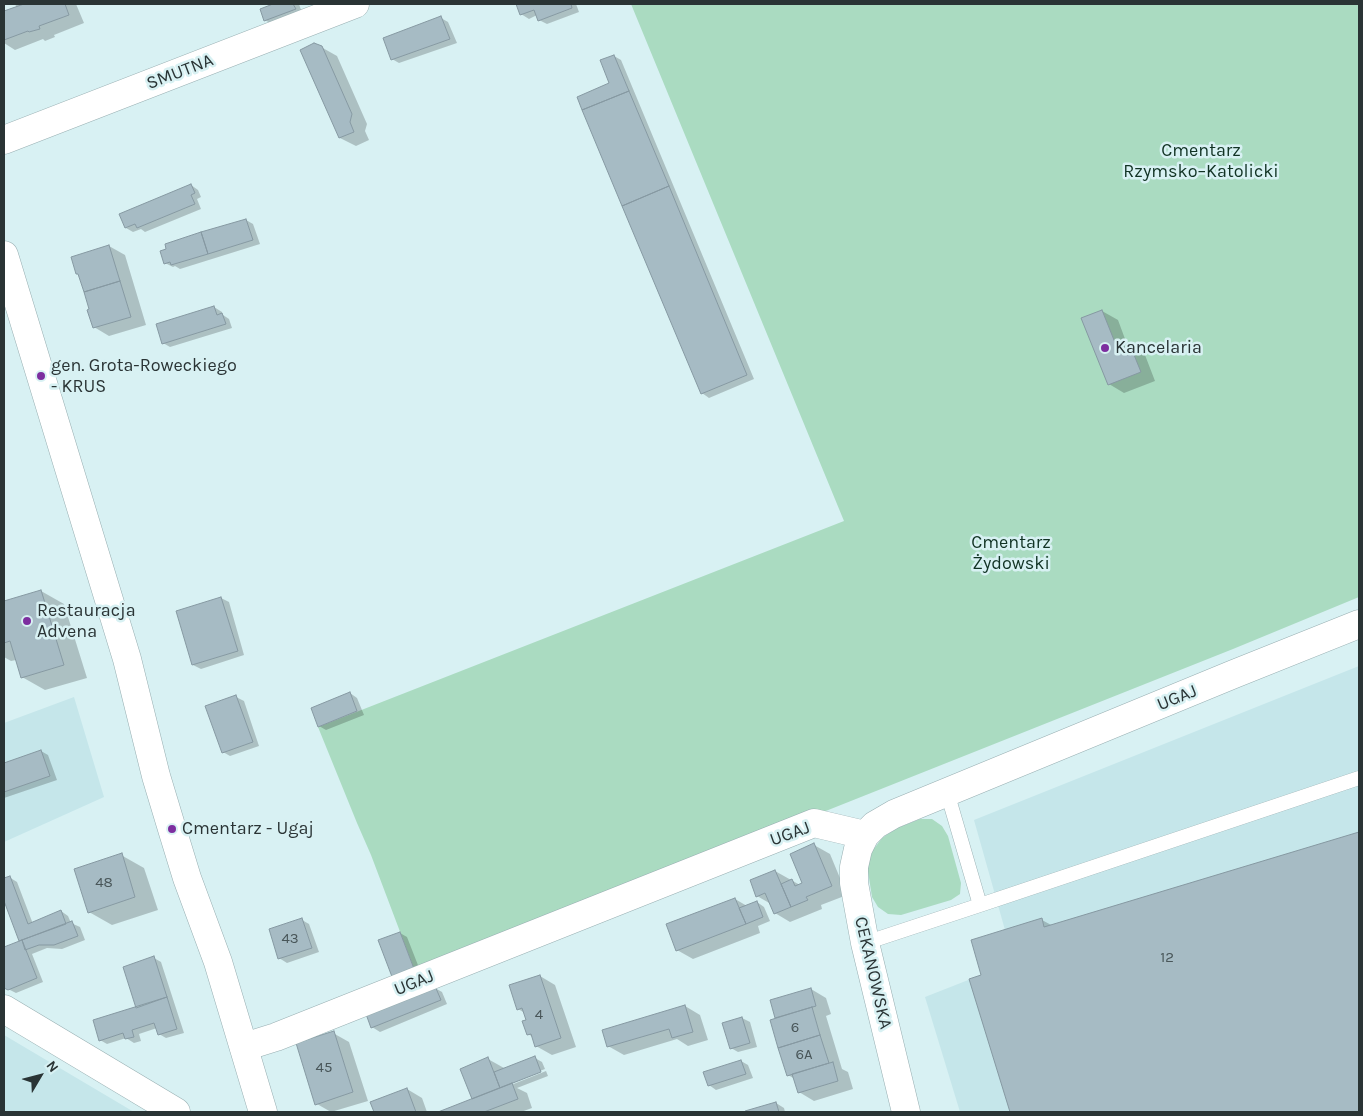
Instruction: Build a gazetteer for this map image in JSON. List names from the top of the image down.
{
  "streets": {
    "street": ["SMUTNA", "UGAJ", "CEKANOWSKA"]
  },
  "crossings": [
    ["UGAJ", "CEKANOWSKA"]
  ],
  "parks": ["Cmentarz Rzymsko–Katolicki", "Cmentarz Żydowski"],
  "places": [
    "Kancelaria",
    "gen. Grota-Roweckiego - KRUS",
    "Restauracja Advena",
    "Cmentarz - Ugaj"
  ],
  "house_numbers": [
    "48",
    "43",
    "12",
    "4",
    "6",
    "6A",
    "45"
  ],
  "north": "top right"
}
